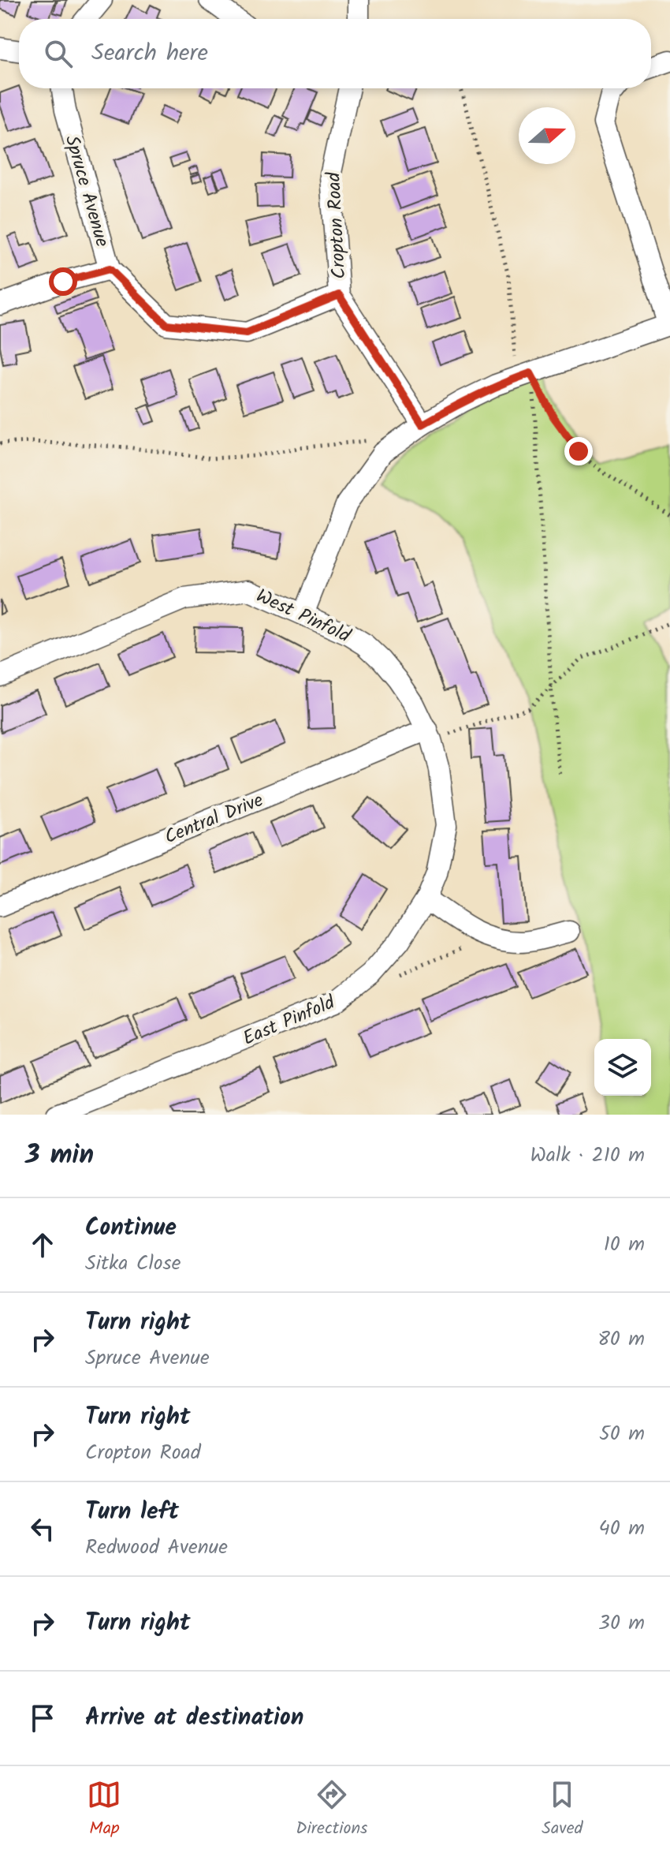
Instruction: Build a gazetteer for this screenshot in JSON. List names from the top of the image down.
{
  "streets": {
    "street": [
      "Spruce Avenue",
      "Cropton Road",
      "West Pinfold",
      "Central Drive",
      "East Pinfold"
    ]
  },
  "crossings": [
    ["Spruce Avenue", "Cropton Road"],
    ["West Pinfold", "Central Drive"],
    ["West Pinfold", "East Pinfold"],
    ["Central Drive", "East Pinfold"]
  ],
  "north": "right",
  "page": {
    "search": "Search here",
    "heading": ["3 min", "Walk · 210 m"],
    "list": [
      ["Continue", "Sitka Close", "10 m"],
      ["Turn right", "Spruce Avenue", "80 m"],
      ["Turn right", "Cropton Road", "50 m"],
      ["Turn left", "Redwood Avenue", "40 m"],
      ["Turn right", "30 m"],
      "Arrive at destination"
    ],
    "nav": ["Map", "Directions", "Saved"]
  }
}
